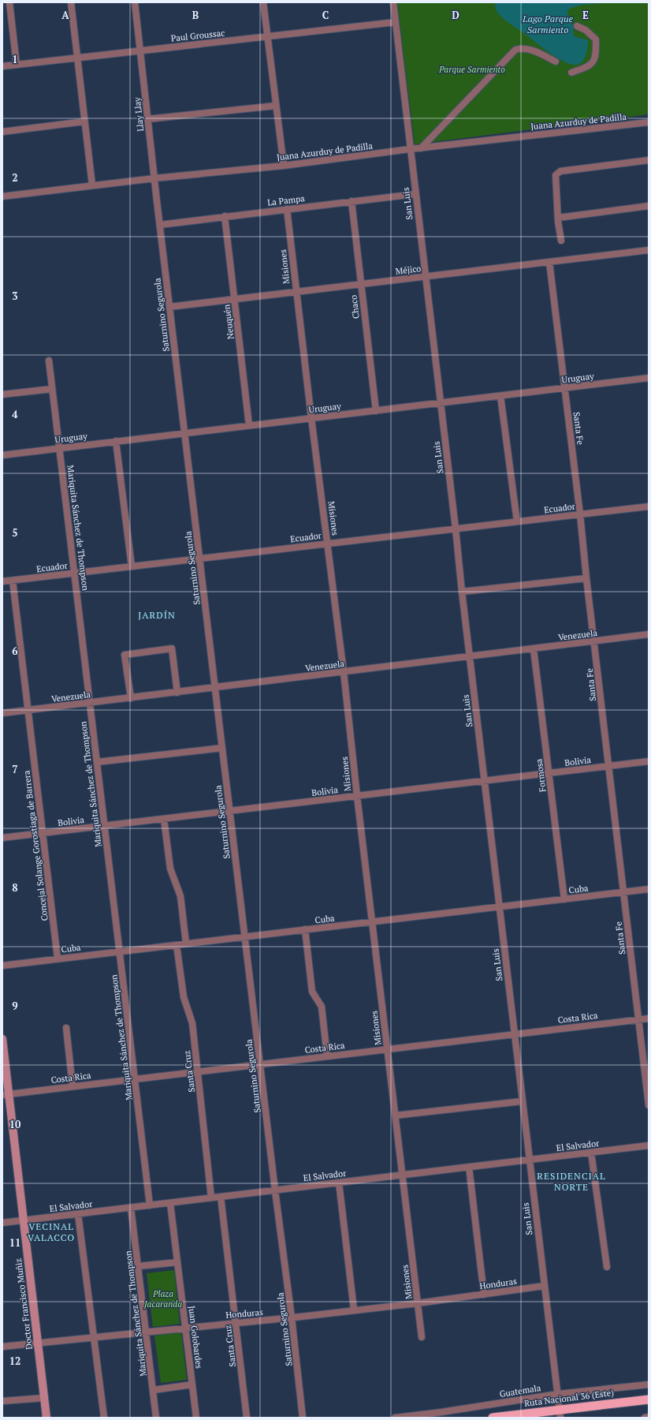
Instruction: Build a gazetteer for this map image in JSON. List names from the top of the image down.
{
  "streets": {
    "highway": ["Ruta Nacional 36 (Este)"],
    "main road": ["Doctor Francisco Muñiz"],
    "street": [
      "Paul Groussac",
      "Llay Llay",
      "Juana Azurduy de Padilla",
      "La Pampa",
      "San Luis",
      "Misiones",
      "Méjico",
      "Chaco",
      "Saturnino Segurola",
      "Neuquén",
      "Uruguay",
      "Santa Fe",
      "Ecuador",
      "Mariquita Sánchez de Thompson",
      "Venezuela",
      "Bolivia",
      "Formosa",
      "Concejal Solange Gorostiaga de Barrera",
      "Cuba",
      "Costa Rica",
      "Santa Cruz",
      "El Salvador",
      "Honduras",
      "Juan Golobardes",
      "Guatemala"
    ]
  },
  "crossings": [
    ["Paul Groussac", "Llay Llay"],
    ["Paul Groussac", "San Luis"],
    ["Llay Llay", "Juana Azurduy de Padilla"],
    ["Llay Llay", "La Pampa"],
    ["Llay Llay", "Saturnino Segurola"],
    ["Juana Azurduy de Padilla", "San Luis"],
    ["La Pampa", "San Luis"],
    ["La Pampa", "Misiones"],
    ["La Pampa", "Chaco"],
    ["La Pampa", "Saturnino Segurola"],
    ["La Pampa", "Neuquén"],
    ["San Luis", "Méjico"],
    ["San Luis", "Uruguay"],
    ["San Luis", "Ecuador"],
    ["San Luis", "Venezuela"],
    ["San Luis", "Bolivia"],
    ["San Luis", "Cuba"],
    ["San Luis", "Costa Rica"],
    ["San Luis", "El Salvador"],
    ["San Luis", "Honduras"],
    ["San Luis", "Guatemala"],
    ["San Luis", "Ruta Nacional 36 (Este)"],
    ["Misiones", "Méjico"],
    ["Misiones", "Uruguay"],
    ["Misiones", "Ecuador"],
    ["Misiones", "Venezuela"],
    ["Misiones", "Bolivia"],
    ["Misiones", "Cuba"],
    ["Misiones", "Costa Rica"],
    ["Misiones", "El Salvador"],
    ["Misiones", "Honduras"],
    ["Méjico", "Chaco"],
    ["Méjico", "Saturnino Segurola"],
    ["Méjico", "Neuquén"],
    ["Méjico", "Santa Fe"],
    ["Chaco", "Uruguay"],
    ["Saturnino Segurola", "Uruguay"],
    ["Saturnino Segurola", "Ecuador"],
    ["Saturnino Segurola", "Venezuela"],
    ["Saturnino Segurola", "Bolivia"],
    ["Saturnino Segurola", "Cuba"],
    ["Saturnino Segurola", "Costa Rica"],
    ["Saturnino Segurola", "El Salvador"],
    ["Saturnino Segurola", "Honduras"],
    ["Neuquén", "Uruguay"],
    ["Uruguay", "Santa Fe"],
    ["Uruguay", "Mariquita Sánchez de Thompson"],
    ["Santa Fe", "Ecuador"],
    ["Santa Fe", "Venezuela"],
    ["Santa Fe", "Bolivia"],
    ["Santa Fe", "Cuba"],
    ["Santa Fe", "Costa Rica"],
    ["Ecuador", "Mariquita Sánchez de Thompson"],
    ["Ecuador", "Concejal Solange Gorostiaga de Barrera"],
    ["Mariquita Sánchez de Thompson", "Venezuela"],
    ["Mariquita Sánchez de Thompson", "Bolivia"],
    ["Mariquita Sánchez de Thompson", "Cuba"],
    ["Mariquita Sánchez de Thompson", "Costa Rica"],
    ["Mariquita Sánchez de Thompson", "El Salvador"],
    ["Mariquita Sánchez de Thompson", "Honduras"],
    ["Venezuela", "Formosa"],
    ["Venezuela", "Concejal Solange Gorostiaga de Barrera"],
    ["Bolivia", "Formosa"],
    ["Bolivia", "Concejal Solange Gorostiaga de Barrera"],
    ["Formosa", "Cuba"],
    ["Concejal Solange Gorostiaga de Barrera", "Cuba"],
    ["Cuba", "Santa Cruz"],
    ["Costa Rica", "Santa Cruz"],
    ["Costa Rica", "Doctor Francisco Muñiz"],
    ["Santa Cruz", "El Salvador"],
    ["Santa Cruz", "Honduras"],
    ["El Salvador", "Doctor Francisco Muñiz"],
    ["El Salvador", "Juan Golobardes"],
    ["Honduras", "Doctor Francisco Muñiz"],
    ["Honduras", "Juan Golobardes"]
  ],
  "districts": ["JARDÍN", "RESIDENCIAL NORTE", "VECINAL VALACCO"],
  "water": ["Lago Parque Sarmiento"],
  "parks": ["Parque Sarmiento", "Plaza Jacaranda"],
  "grid": {
    "columns": [
      "A",
      "B",
      "C",
      "D",
      "E"
    ],
    "rows": [
      "1",
      "2",
      "3",
      "4",
      "5",
      "6",
      "7",
      "8",
      "9",
      "10",
      "11",
      "12"
    ]
  }
}
